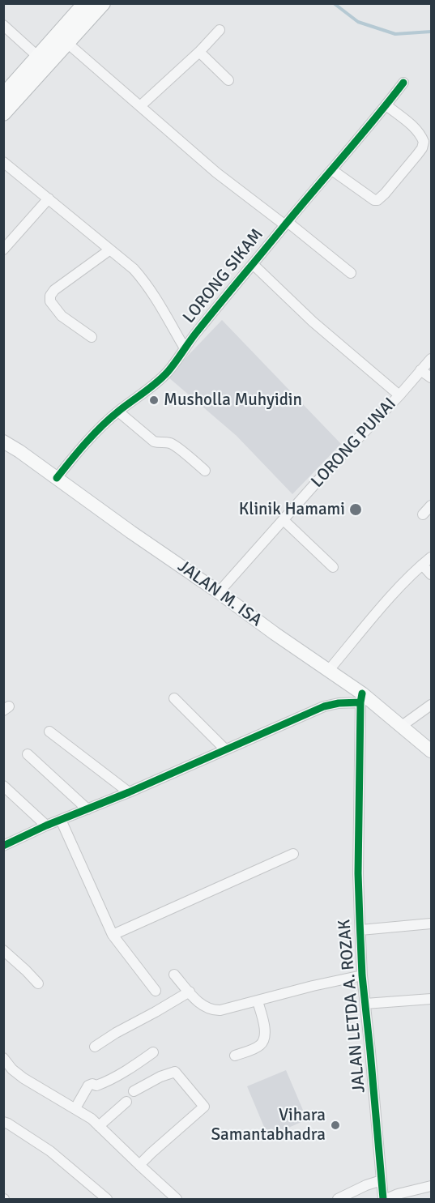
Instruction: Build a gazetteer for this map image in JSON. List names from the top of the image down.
{
  "streets": {
    "main road": ["JALAN M. ISA"],
    "street": ["LORONG SIKAM", "LORONG PUNAI", "JALAN LETDA A. ROZAK"]
  },
  "crossings": [
    ["LORONG SIKAM", "JALAN M. ISA"],
    ["LORONG PUNAI", "JALAN M. ISA"],
    ["JALAN M. ISA", "JALAN LETDA A. ROZAK"]
  ],
  "places": ["Musholla Muhyidin", "Klinik Hamami", "Vihara Samantabhadra"]
}
